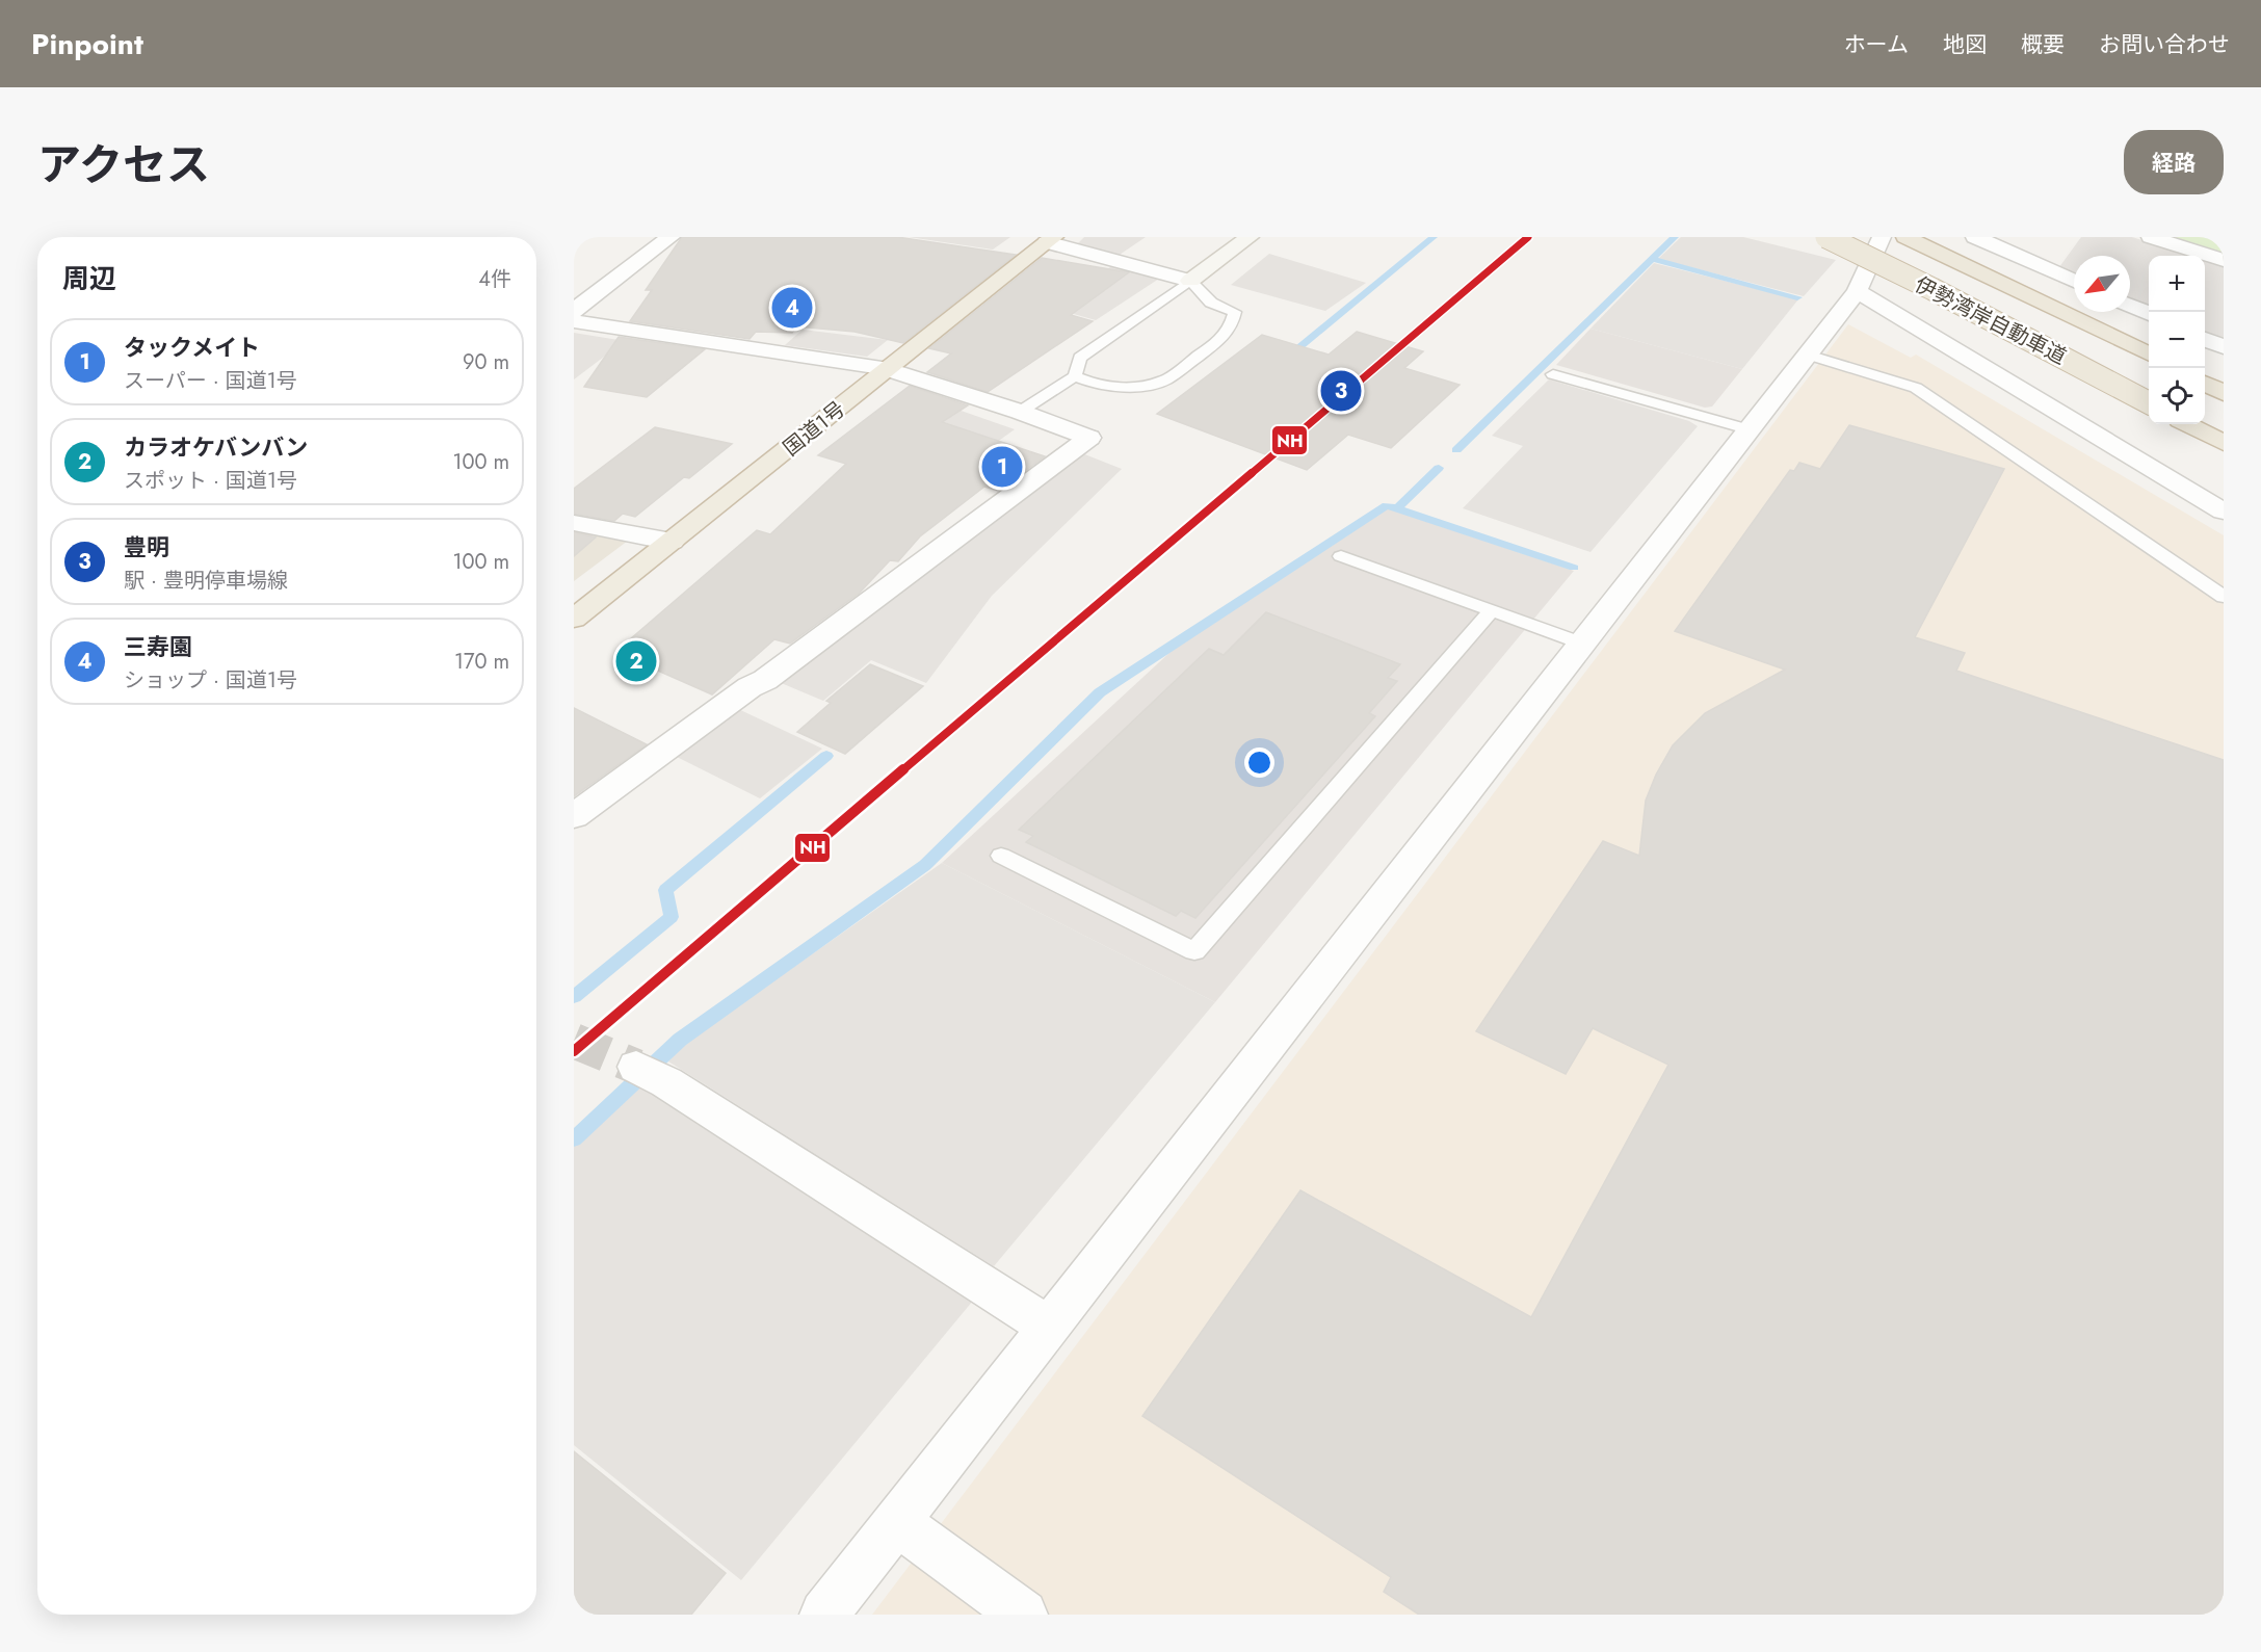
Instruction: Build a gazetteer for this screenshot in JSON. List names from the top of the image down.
{
  "streets": {
    "highway": ["伊勢湾岸自動車道", "国道1号"]
  },
  "lines": ["transit line NH"],
  "north": "bottom left",
  "page": {
    "header": "Pinpoint",
    "nav": [
      "ホーム",
      "地図",
      "概要",
      "お問い合わせ"
    ],
    "title": "アクセス",
    "buttons": "経路",
    "heading": ["周辺", "4件"],
    "map_buttons": ["+", "−"],
    "pins": [
      "4",
      "3",
      "1",
      "2"
    ],
    "list": [
      {
        "mark": "1",
        "name": "タックメイト",
        "note": "スーパー · 国道1号",
        "value": "90 m"
      },
      {
        "mark": "2",
        "name": "カラオケバンバン",
        "note": "スポット · 国道1号",
        "value": "100 m"
      },
      {
        "mark": "3",
        "name": "豊明",
        "note": "駅 · 豊明停車場線",
        "value": "100 m"
      },
      {
        "mark": "4",
        "name": "三寿園",
        "note": "ショップ · 国道1号",
        "value": "170 m"
      }
    ]
  }
}
